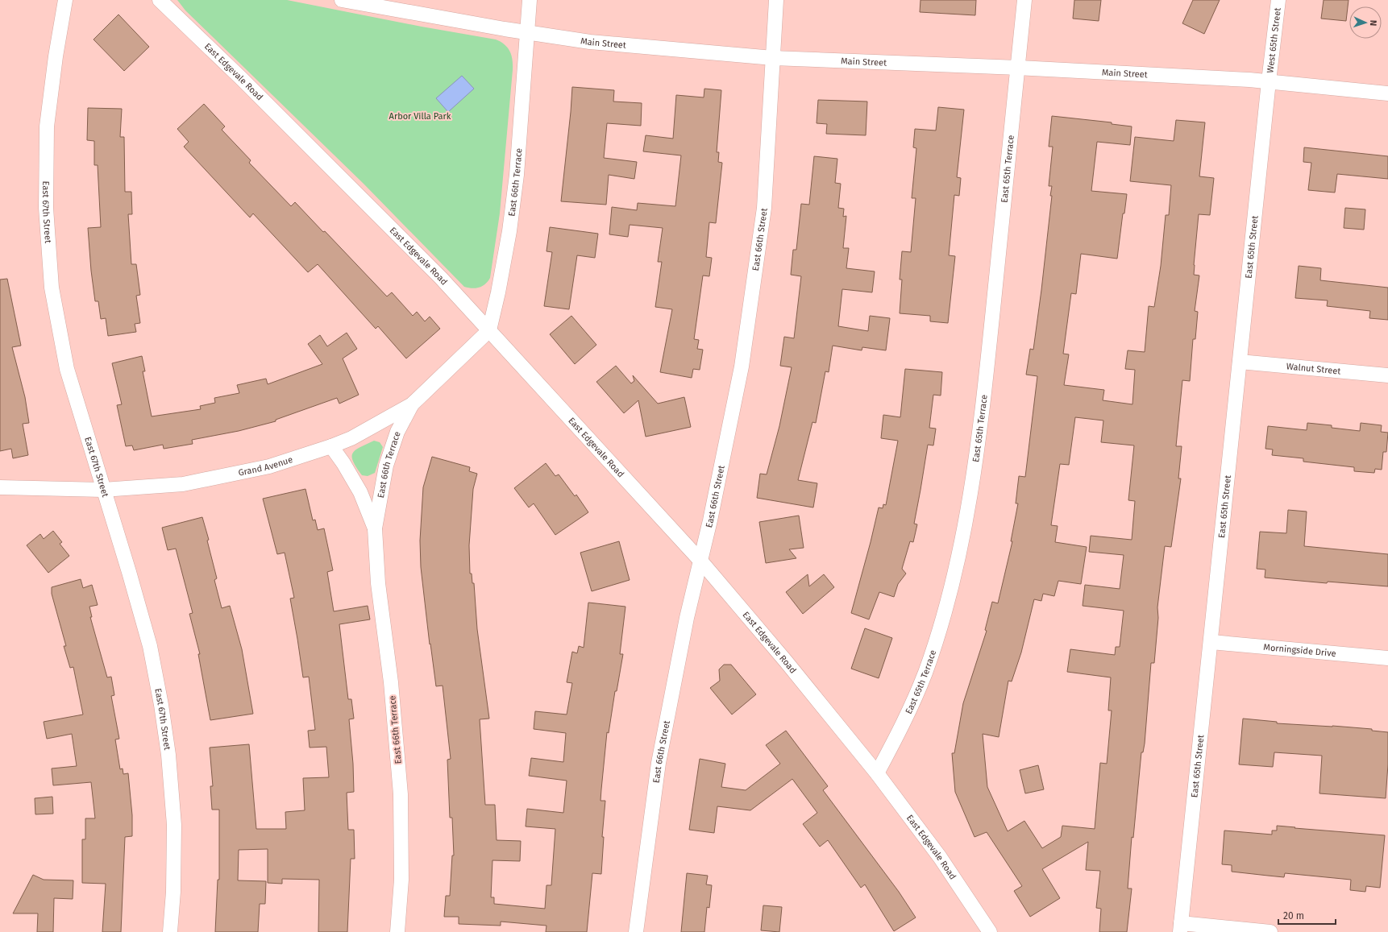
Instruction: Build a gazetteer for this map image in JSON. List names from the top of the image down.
{
  "streets": {
    "street": [
      "West 65th Street",
      "Main Street",
      "East Edgevale Road",
      "East 65th Terrace",
      "East 66th Terrace",
      "East 67th Street",
      "East 66th Street",
      "East 65th Street",
      "Walnut Street",
      "Grand Avenue",
      "Morningside Drive"
    ]
  },
  "crossings": [
    ["West 65th Street", "Main Street"],
    ["West 65th Street", "East 65th Street"],
    ["Main Street", "East 65th Terrace"],
    ["Main Street", "East 66th Terrace"],
    ["Main Street", "East 66th Street"],
    ["Main Street", "East 65th Street"],
    ["East Edgevale Road", "East 65th Terrace"],
    ["East Edgevale Road", "East 66th Terrace"],
    ["East Edgevale Road", "East 66th Street"],
    ["East Edgevale Road", "Grand Avenue"],
    ["East 66th Terrace", "Grand Avenue"],
    ["East 67th Street", "Grand Avenue"],
    ["East 65th Street", "Walnut Street"],
    ["East 65th Street", "Morningside Drive"]
  ],
  "parks": ["Arbor Villa Park"],
  "scale_bar": "20 m",
  "north": "right"
}
